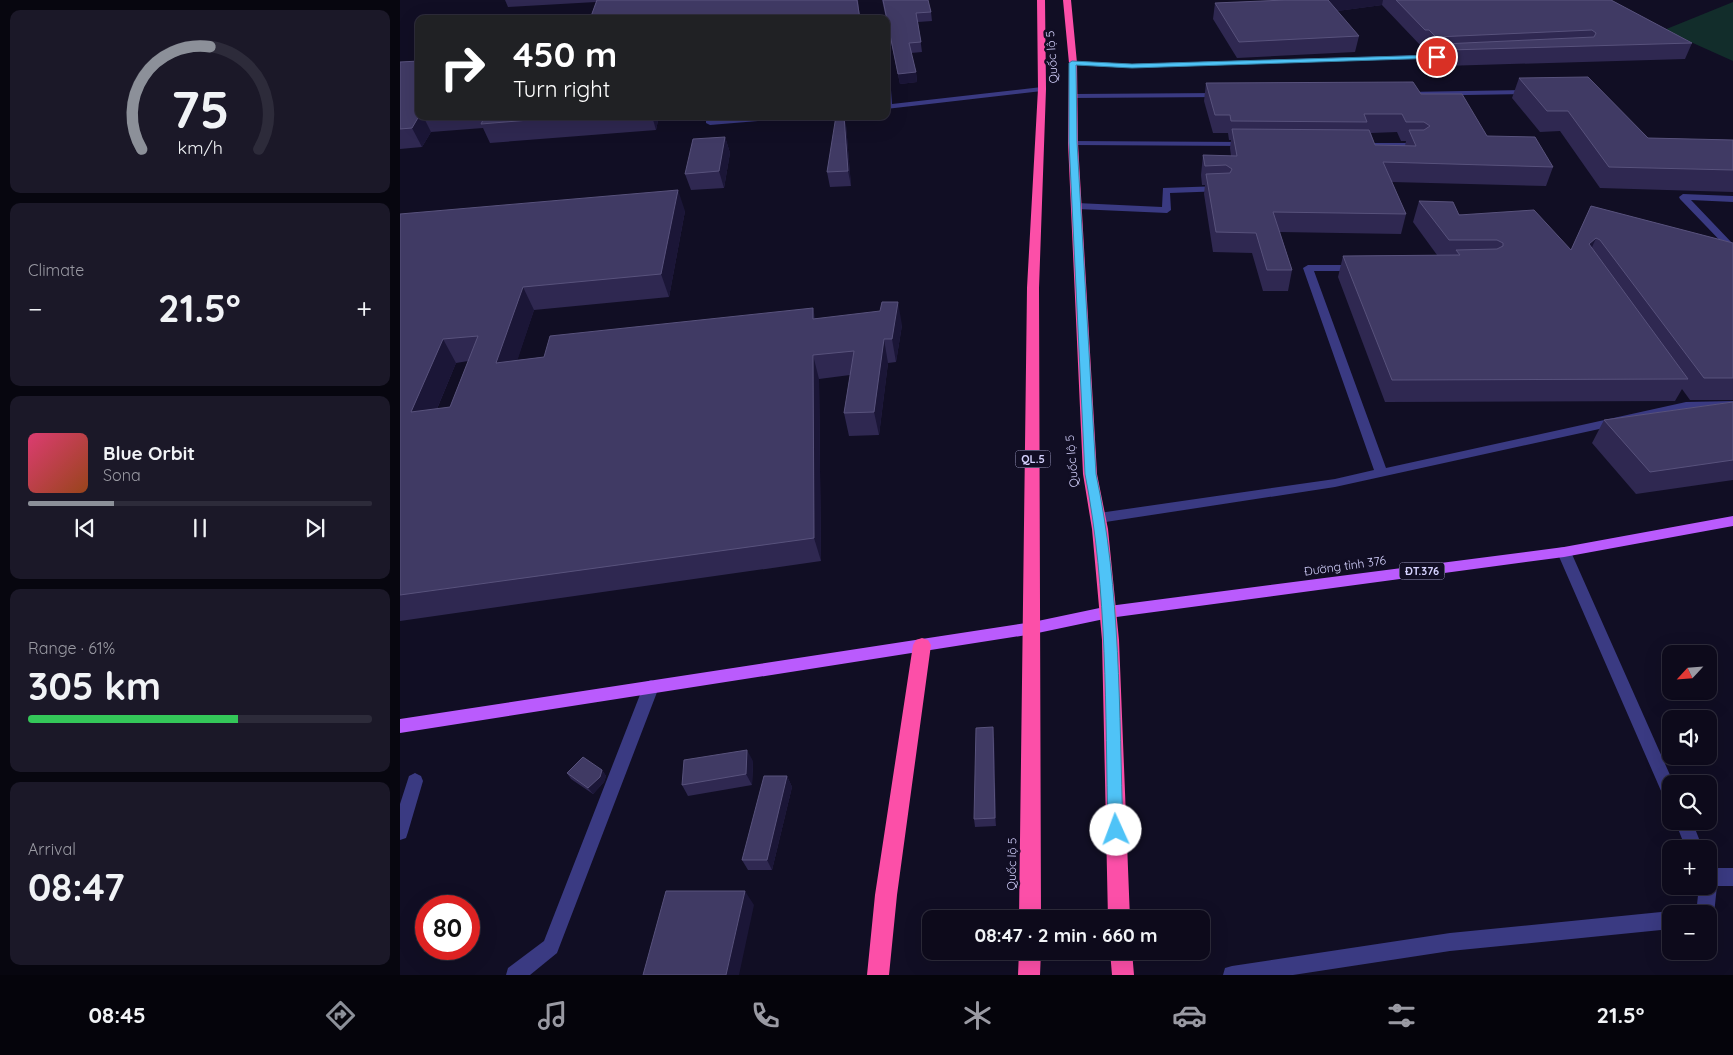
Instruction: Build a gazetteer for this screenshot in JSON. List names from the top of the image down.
{
  "streets": {
    "highway": ["Quốc lộ 5", "QL.5"],
    "main road": ["Đường tỉnh 376", "ĐT.376"]
  },
  "crossings": [
    ["Quốc lộ 5", "Đường tỉnh 376"]
  ],
  "north": "bottom left",
  "page": {
    "turn": ["450 m", "Turn right"],
    "tile": [
      "Climate",
      ["Range · 61%", "305 km"],
      ["Arrival", "08:47"]
    ],
    "heat": ["−", "21.5°", "+"],
    "song": ["Blue Orbit", "Sona"],
    "map_buttons": ["+", "−"],
    "limit": "80",
    "trip": "08:47 · 2 min · 660 m",
    "tabs": ["08:45", "21.5°"],
    "gauge": ["75", "km/h"]
  }
}
